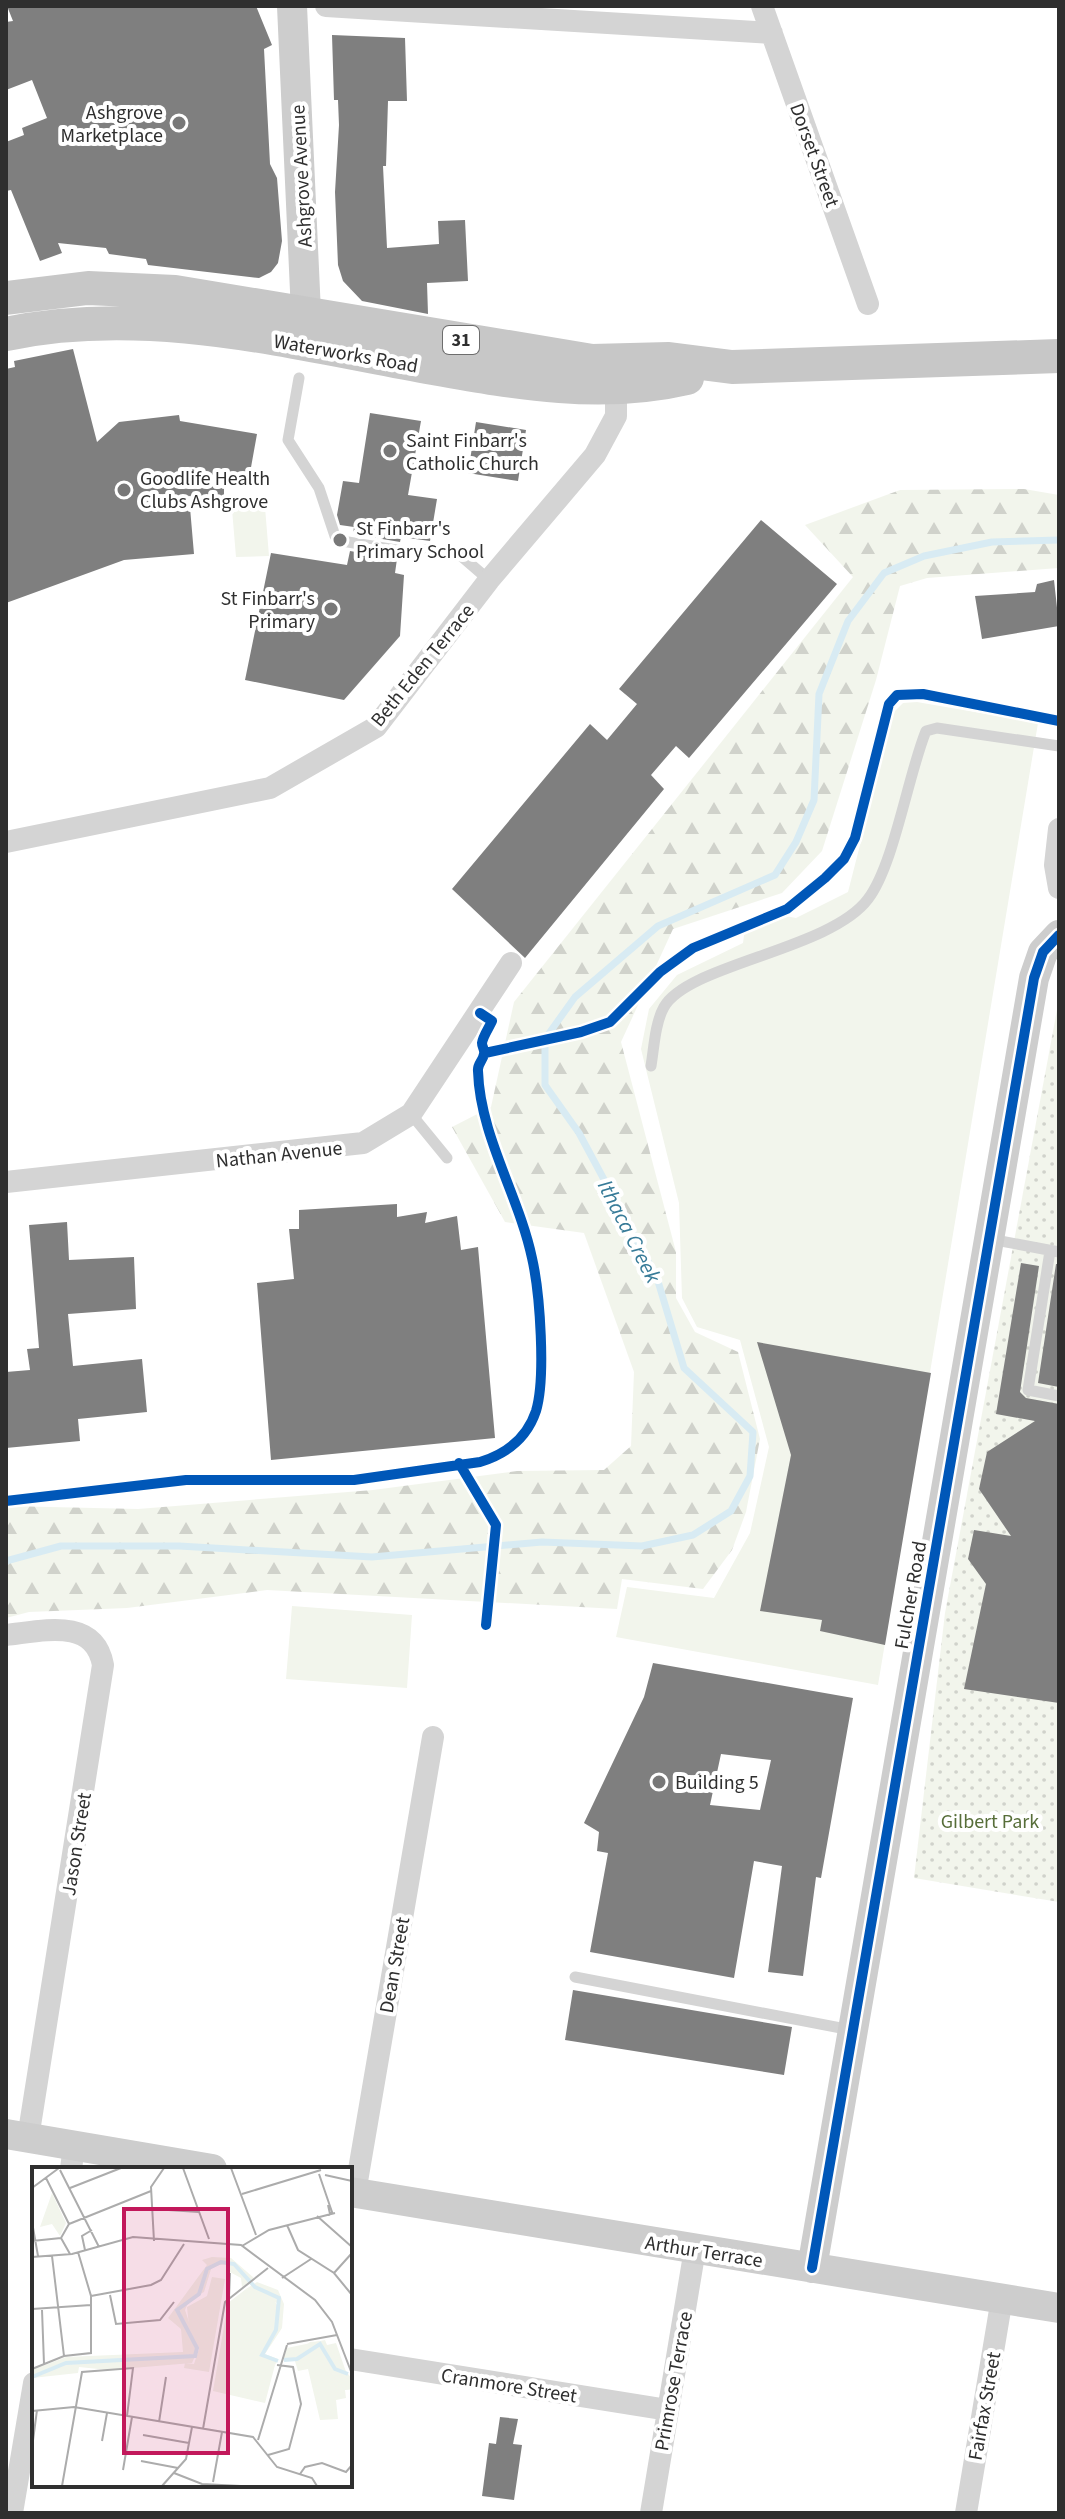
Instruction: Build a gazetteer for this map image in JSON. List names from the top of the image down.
{
  "streets": {
    "main road": ["31", "Waterworks Road"],
    "street": [
      "Dorset Street",
      "Ashgrove Avenue",
      "Beth Eden Terrace",
      "Nathan Avenue",
      "Fulcher Road",
      "Jason Street",
      "Dean Street",
      "Arthur Terrace",
      "Primrose Terrace",
      "Cranmore Street",
      "Fairfax Street"
    ]
  },
  "crossings": [
    ["Ashgrove Avenue", "Waterworks Road"],
    ["Waterworks Road", "Beth Eden Terrace"],
    ["Fulcher Road", "Arthur Terrace"],
    ["Dean Street", "Arthur Terrace"],
    ["Arthur Terrace", "Primrose Terrace"],
    ["Arthur Terrace", "Fairfax Street"],
    ["Primrose Terrace", "Cranmore Street"]
  ],
  "water": ["Ithaca Creek"],
  "parks": ["Gilbert Park"],
  "places": [
    "Ashgrove Marketplace",
    "Saint Finbarr's Catholic Church",
    "Goodlife Health Clubs Ashgrove",
    "St Finbarr's Primary School",
    "St Finbarr's Primary",
    "Building 5"
  ]
}
